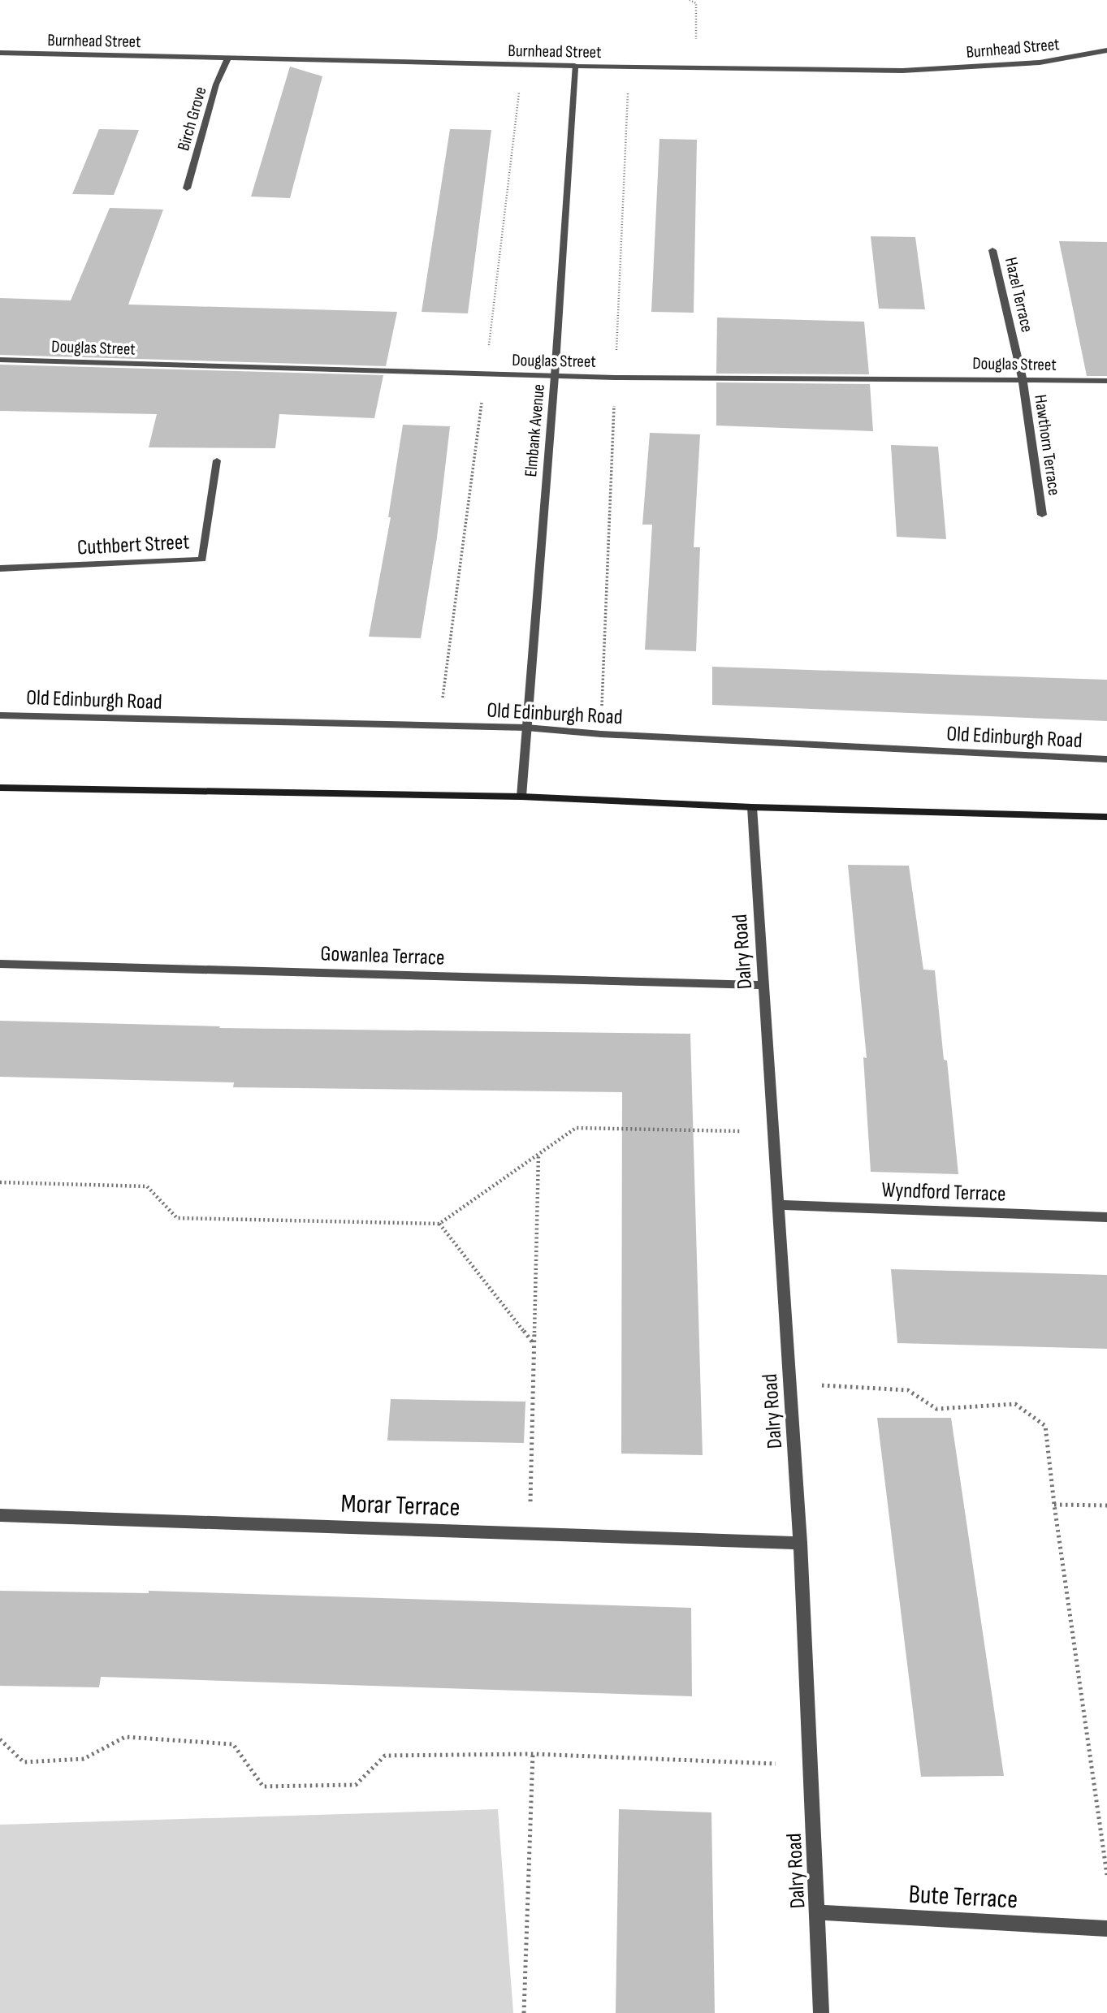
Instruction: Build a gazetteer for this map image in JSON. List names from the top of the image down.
{
  "streets": {
    "street": [
      "Burnhead Street",
      "Birch Grove",
      "Hazel Terrace",
      "Douglas Street",
      "Elmbank Avenue",
      "Hawthorn Terrace",
      "Cuthbert Street",
      "Old Edinburgh Road",
      "Dalry Road",
      "Gowanlea Terrace",
      "Wyndford Terrace",
      "Morar Terrace",
      "Bute Terrace"
    ]
  },
  "crossings": [
    ["Burnhead Street", "Birch Grove"],
    ["Burnhead Street", "Elmbank Avenue"],
    ["Hazel Terrace", "Douglas Street"],
    ["Hazel Terrace", "Hawthorn Terrace"],
    ["Douglas Street", "Elmbank Avenue"],
    ["Douglas Street", "Hawthorn Terrace"],
    ["Elmbank Avenue", "Old Edinburgh Road"],
    ["Dalry Road", "Gowanlea Terrace"],
    ["Dalry Road", "Wyndford Terrace"],
    ["Dalry Road", "Morar Terrace"],
    ["Dalry Road", "Bute Terrace"]
  ]
}
